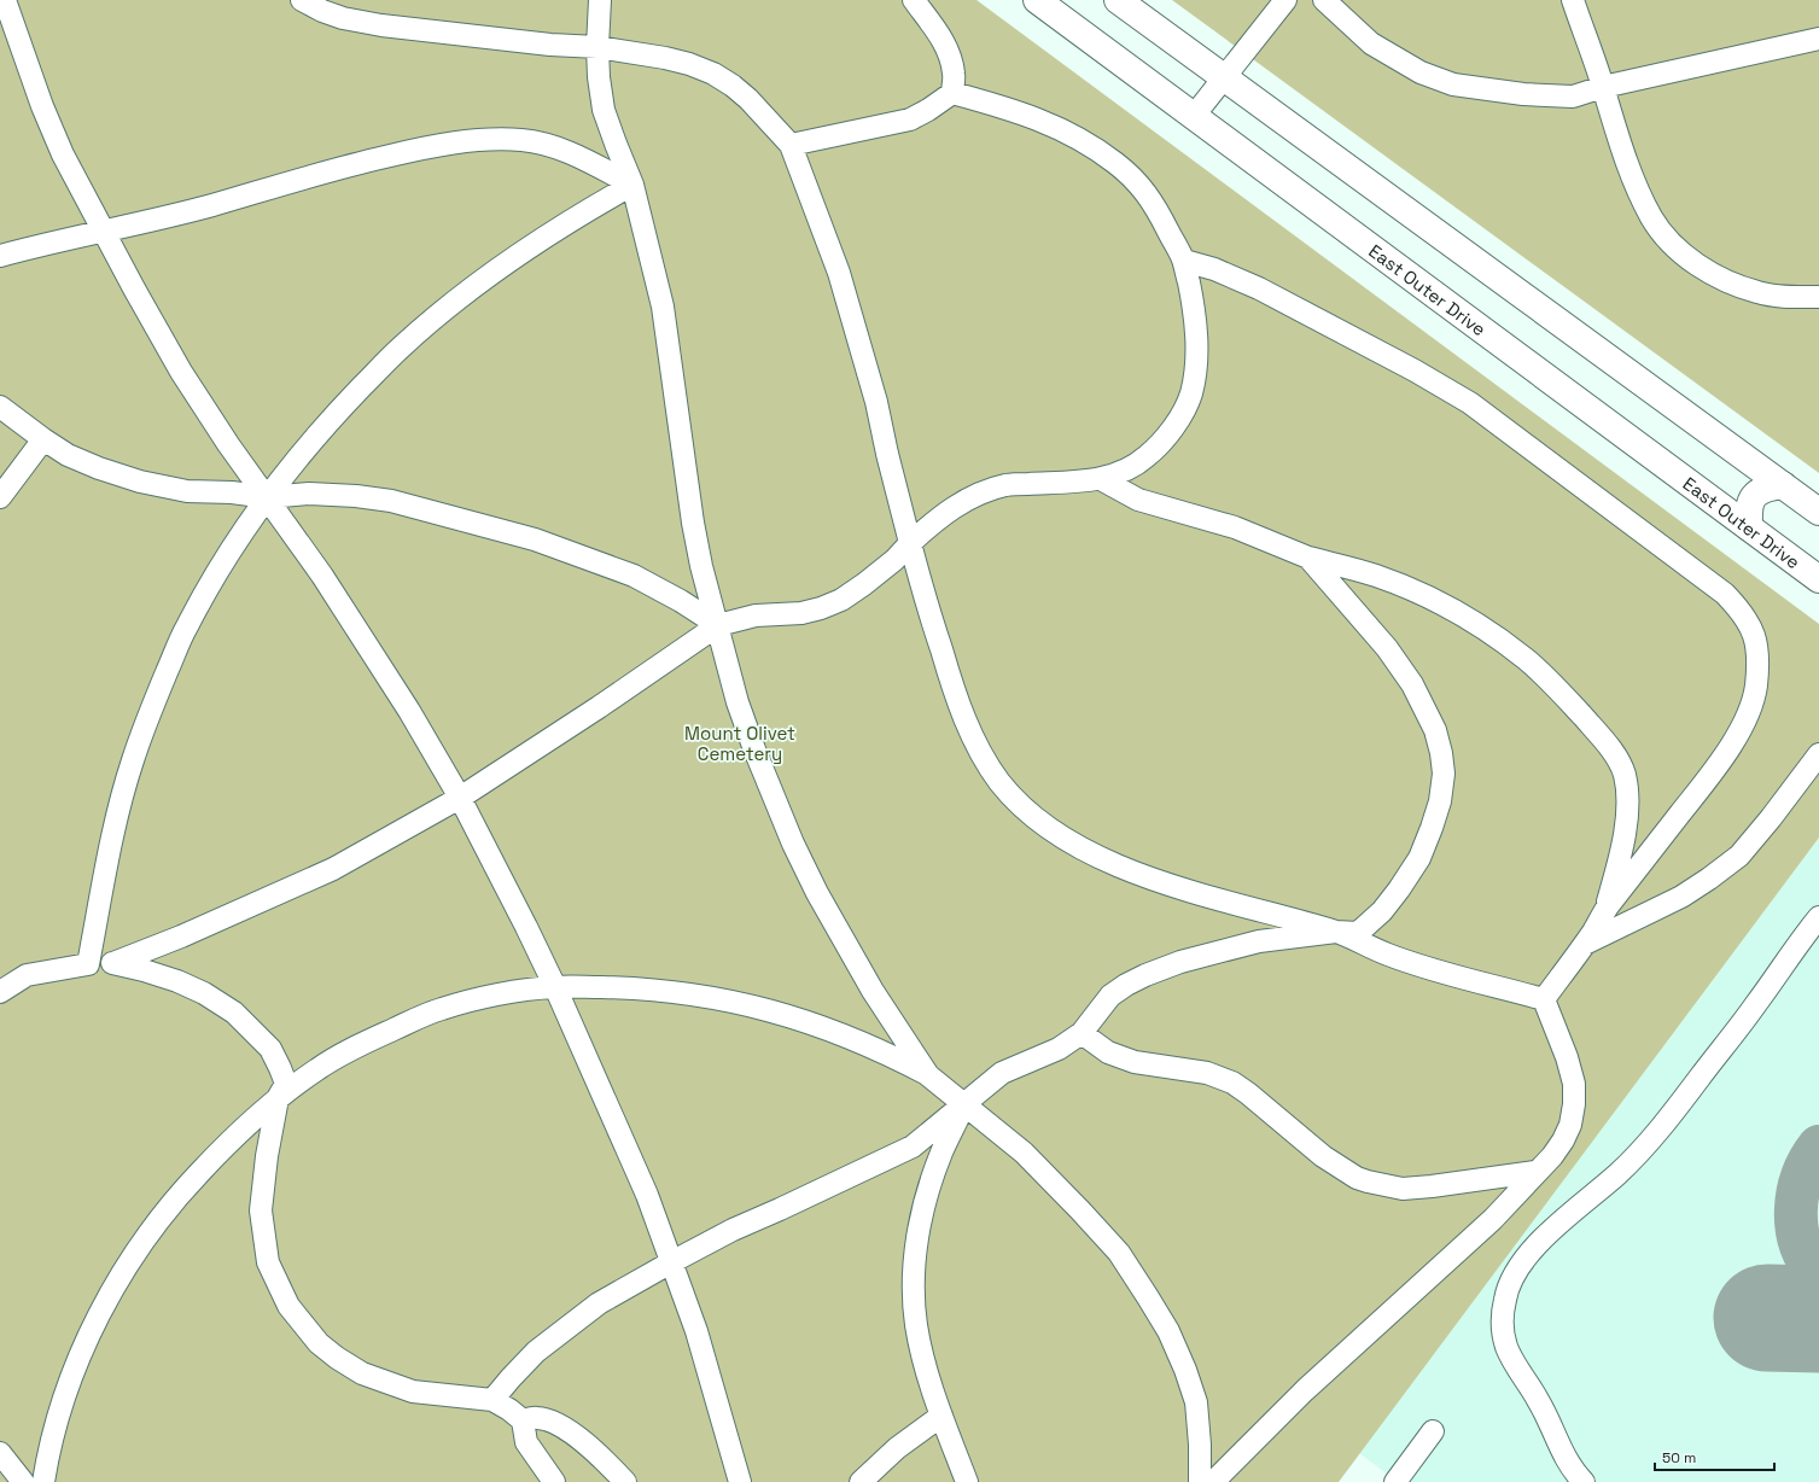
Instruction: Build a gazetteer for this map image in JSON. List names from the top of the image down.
{
  "streets": {
    "main road": ["East Outer Drive"]
  },
  "parks": ["Mount Olivet Cemetery"],
  "scale_bar": "50 m"
}
